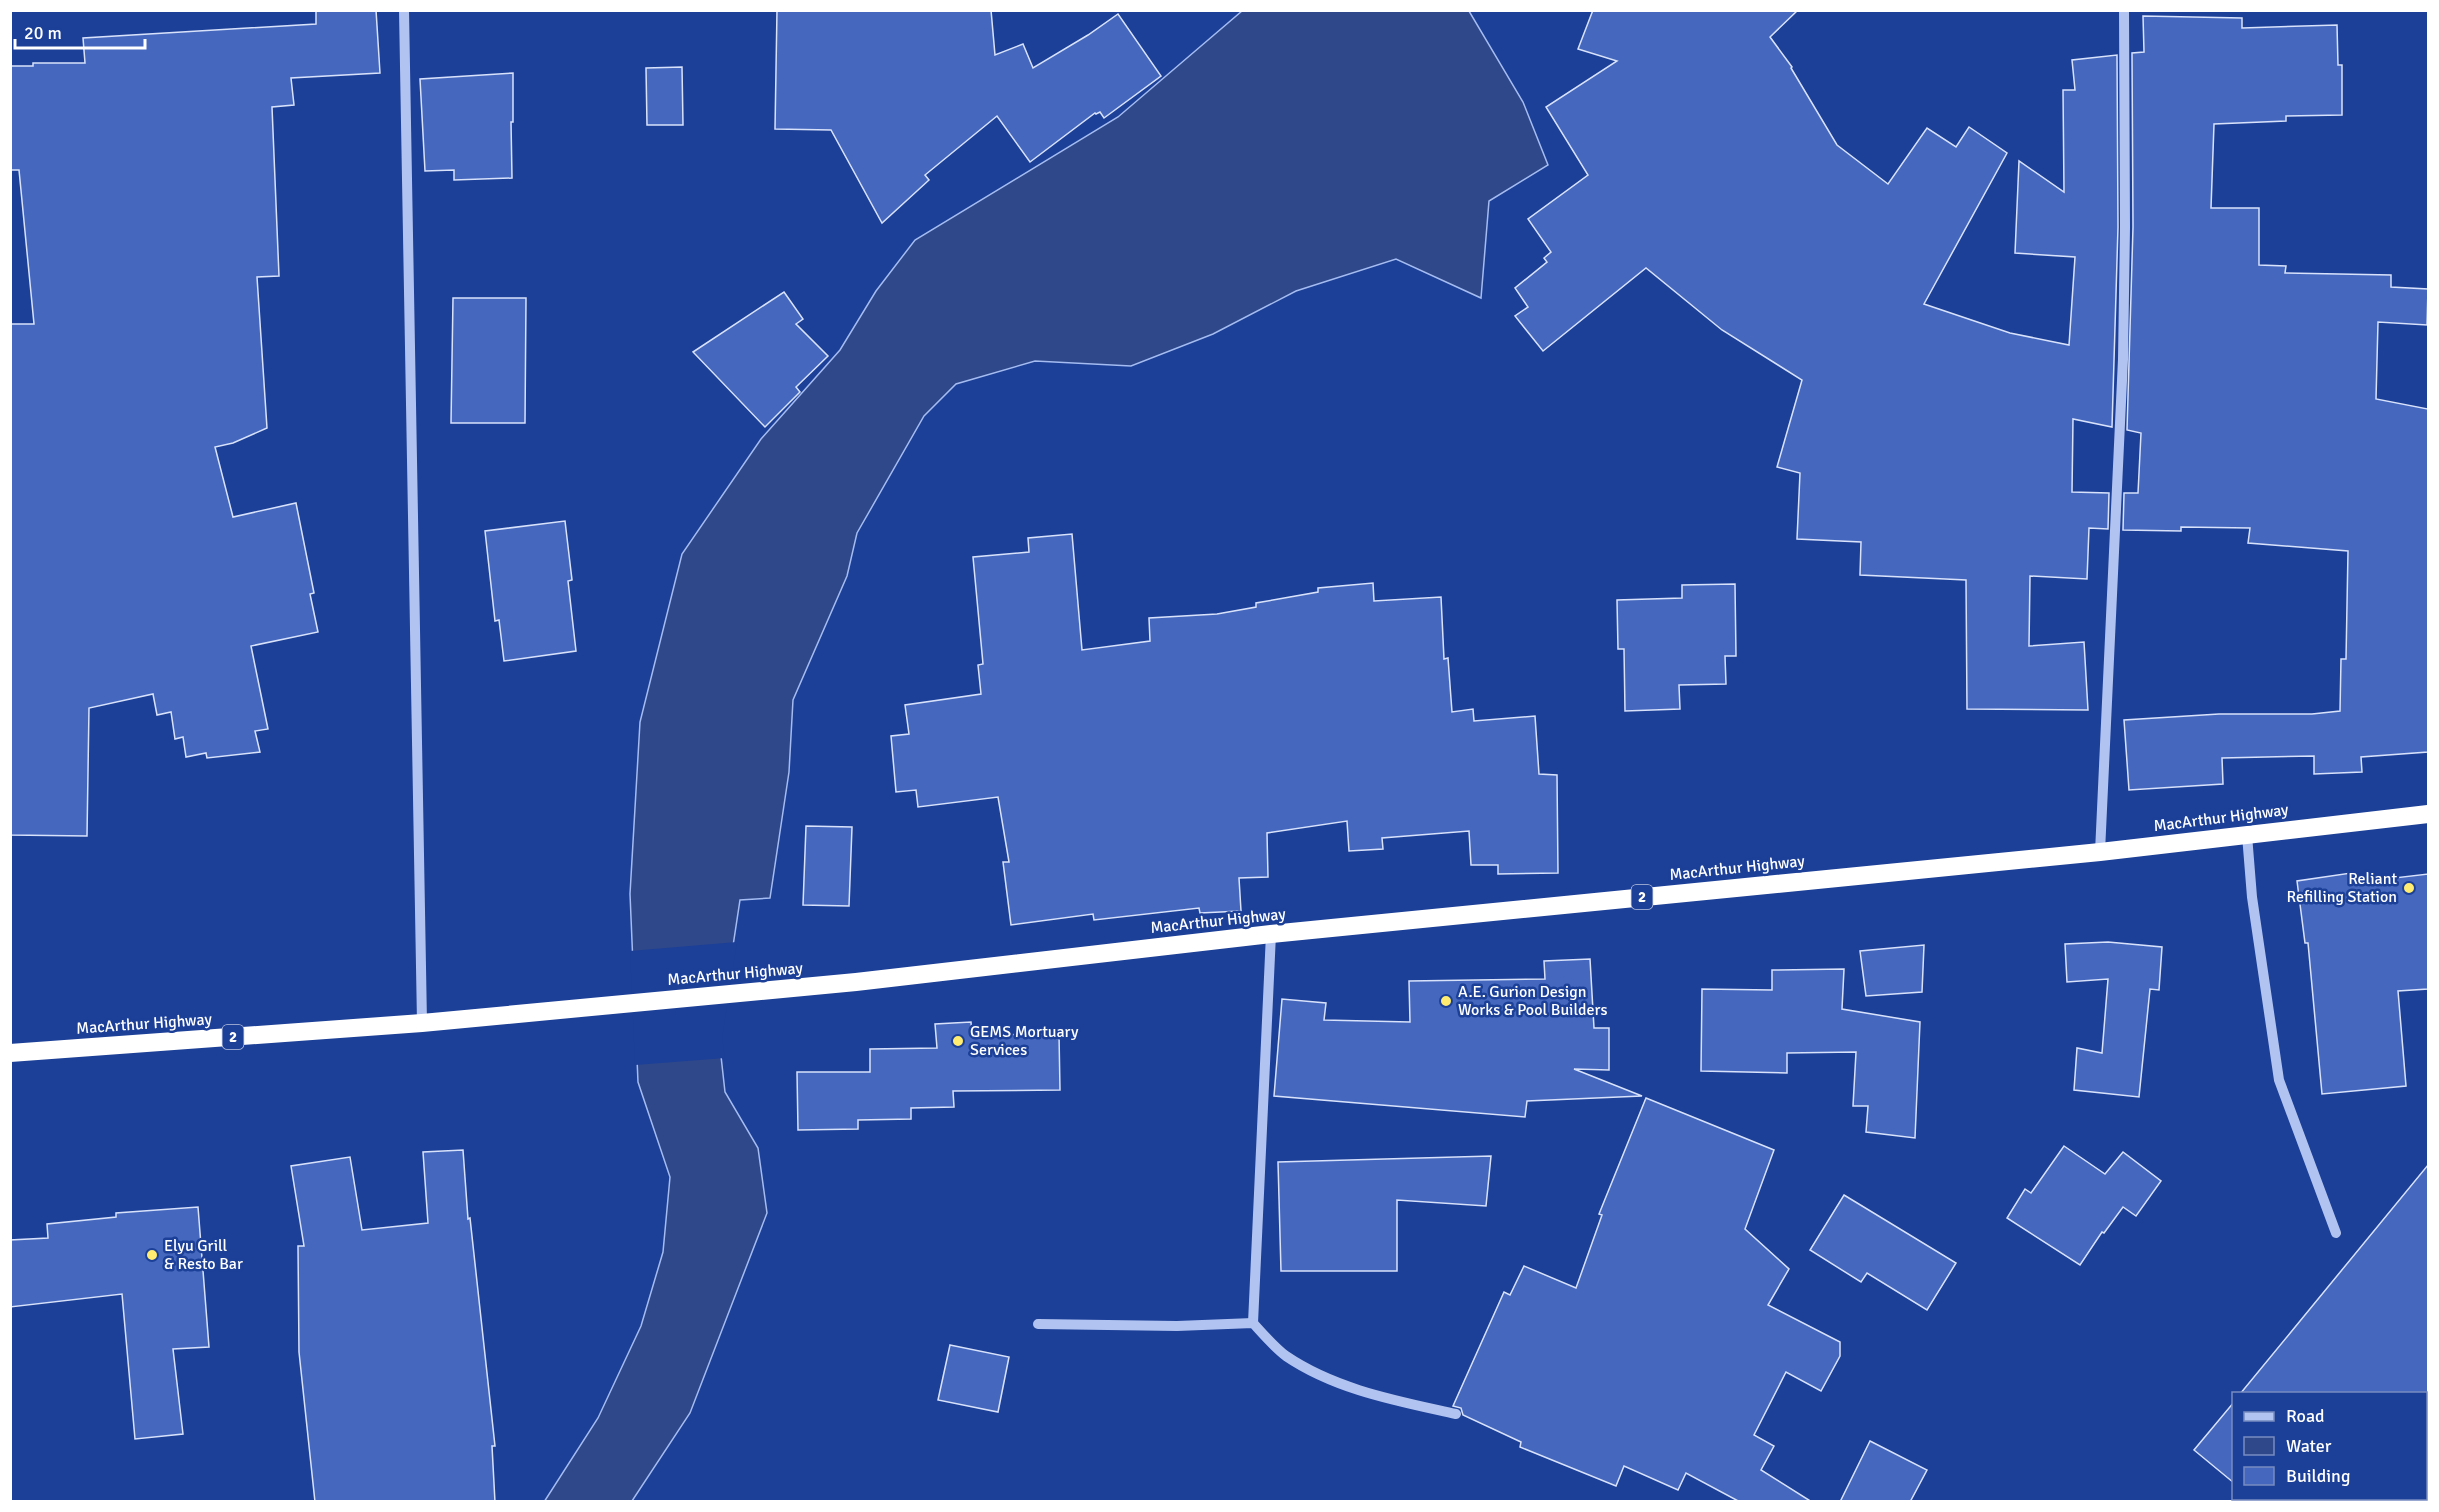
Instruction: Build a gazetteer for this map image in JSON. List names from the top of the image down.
{
  "streets": {
    "highway": ["MacArthur Highway", "2"]
  },
  "places": [
    "Reliant Refilling Station",
    "A.E. Gurion Design Works & Pool Builders",
    "GEMS Mortuary Services",
    "Elyu Grill & Resto Bar"
  ],
  "legend": ["Road", "Water", "Building"],
  "scale_bar": "20 m"
}
